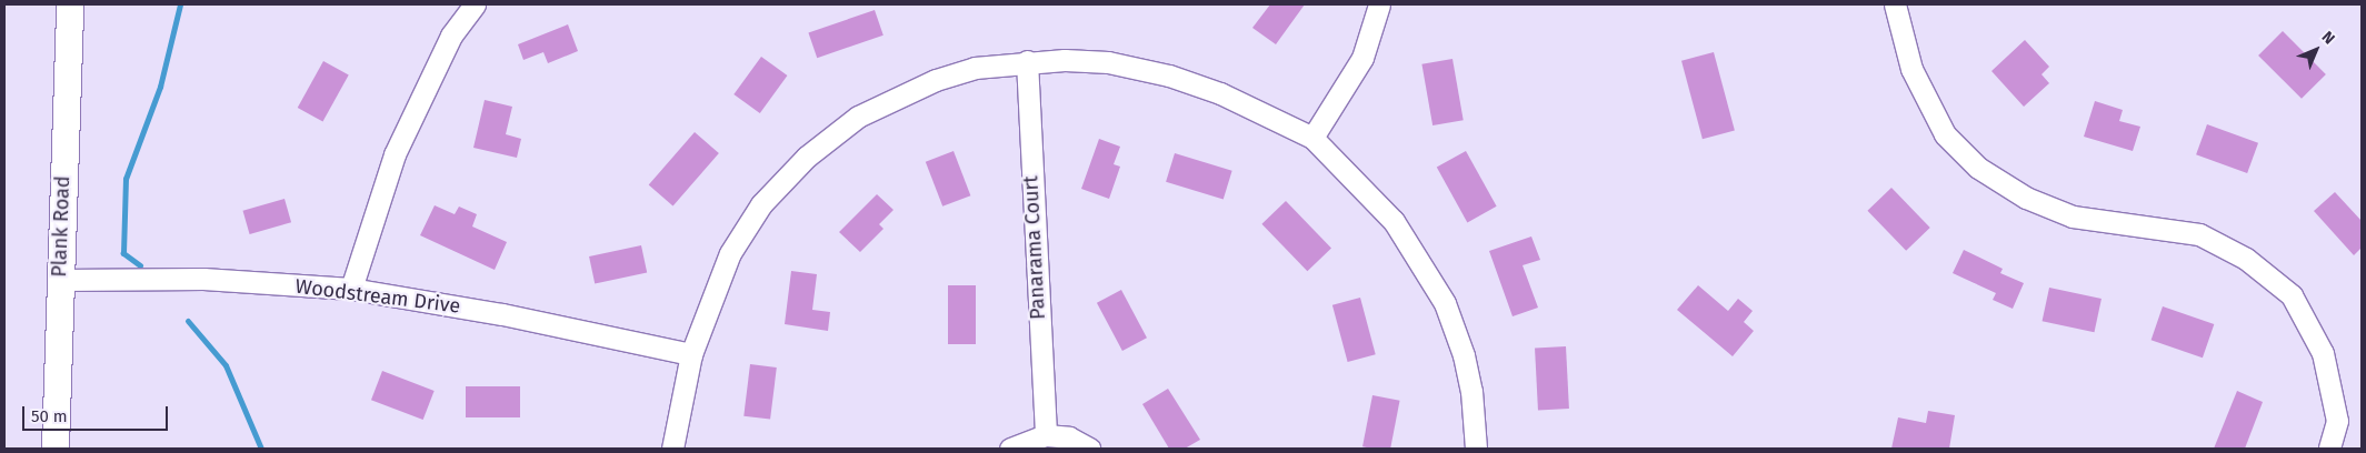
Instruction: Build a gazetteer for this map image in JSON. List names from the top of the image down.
{
  "streets": {
    "street": ["Plank Road", "Panarama Court", "Woodstream Drive"]
  },
  "crossings": [
    ["Plank Road", "Woodstream Drive"]
  ],
  "scale_bar": "50 m",
  "north": "top right"
}
